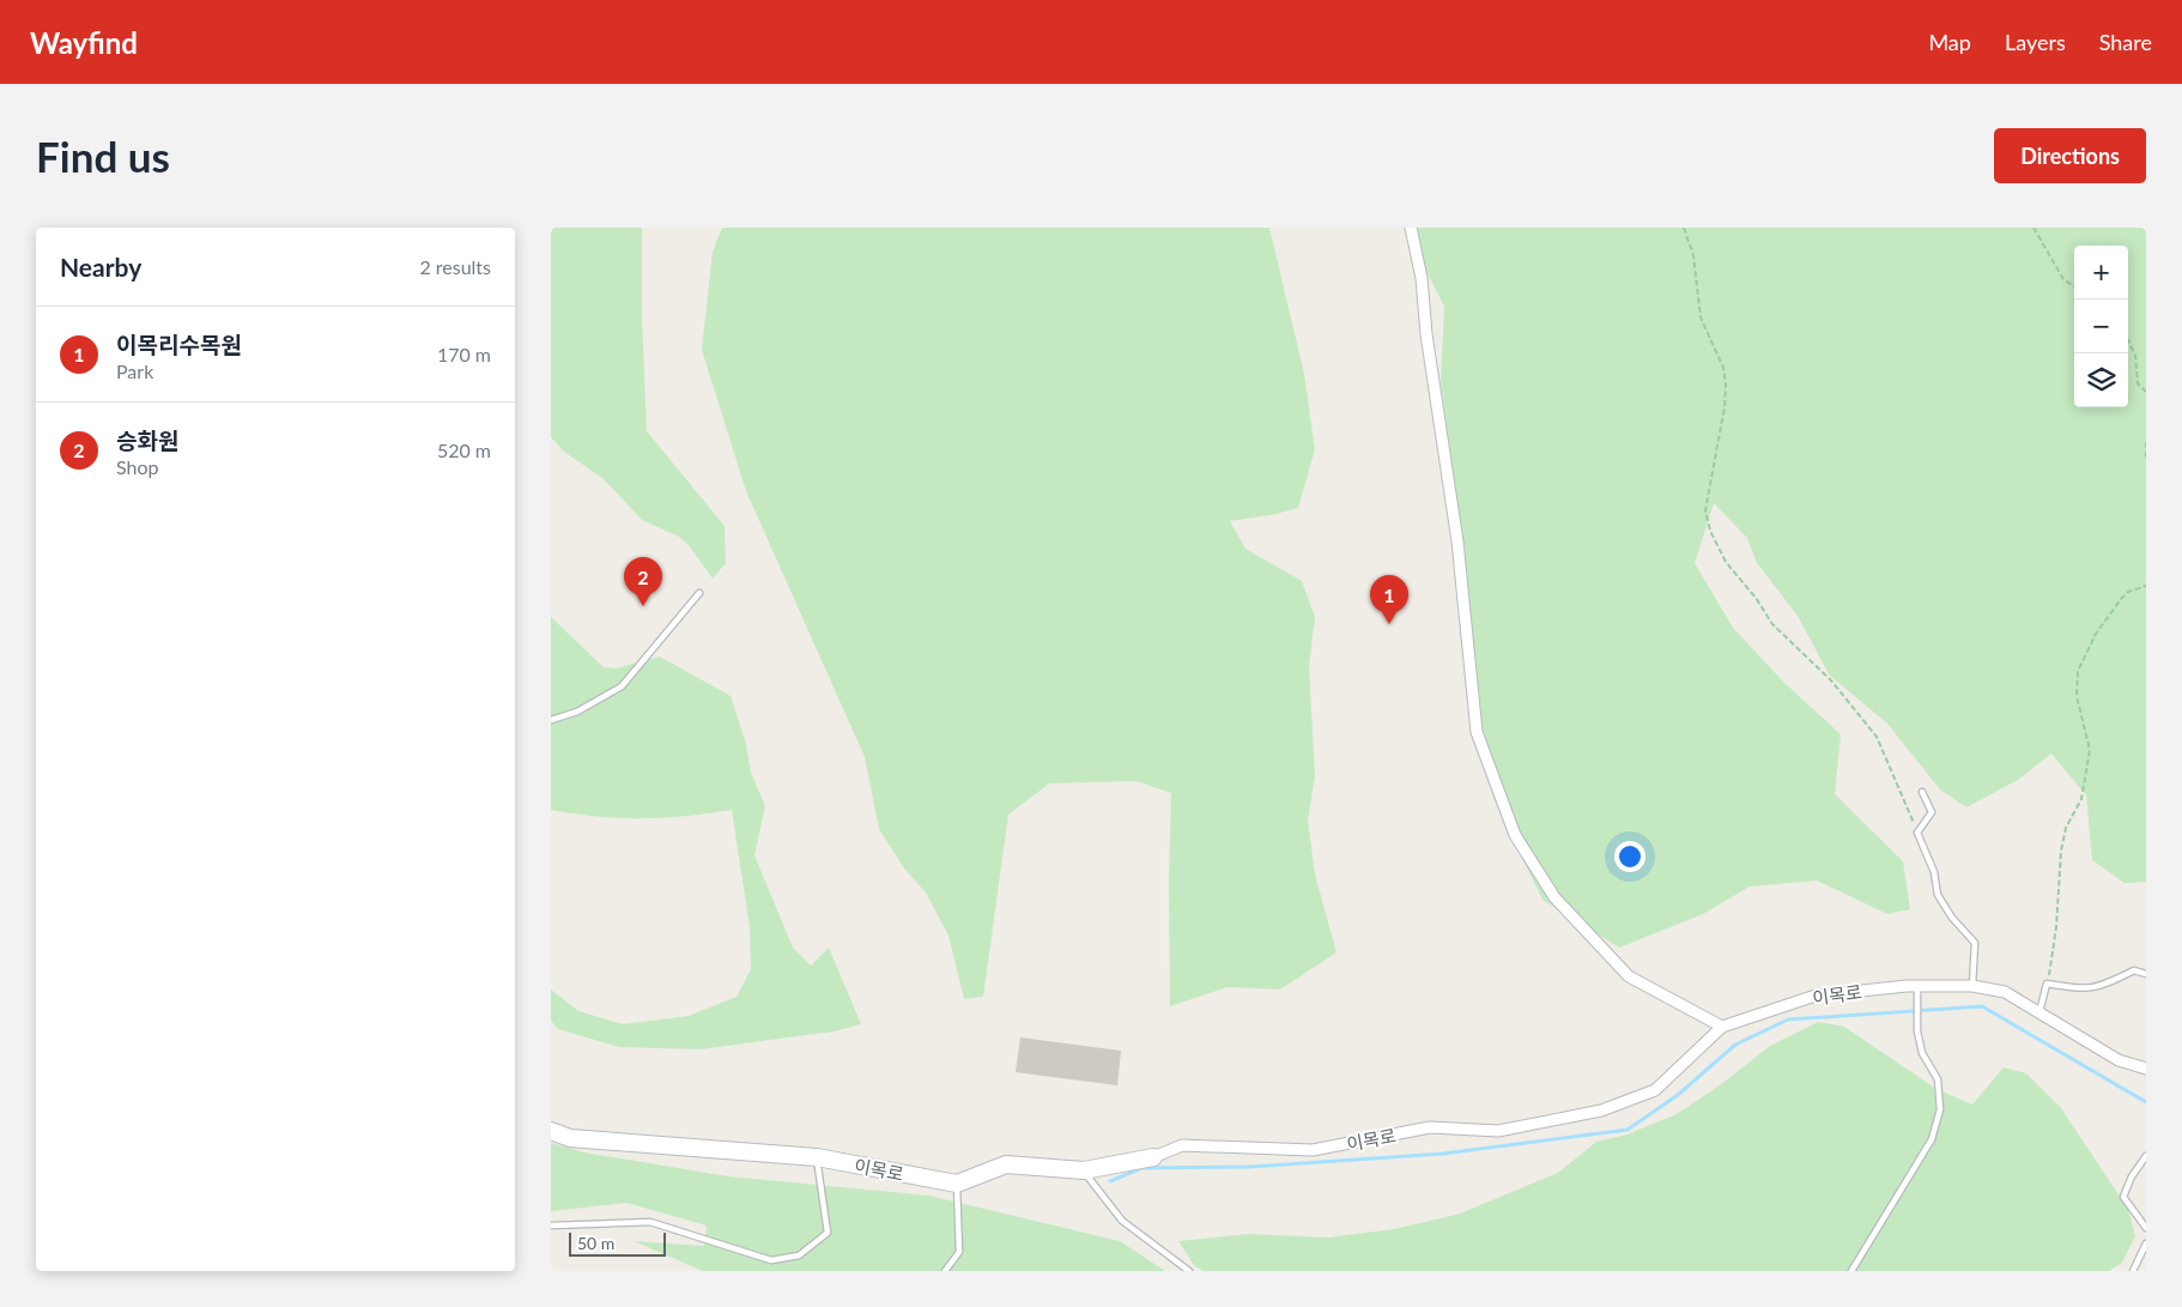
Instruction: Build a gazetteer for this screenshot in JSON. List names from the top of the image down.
{
  "streets": {
    "street": ["이목로"]
  },
  "scale_bar": "50 m",
  "page": {
    "header": "Wayfind",
    "nav": ["Map", "Layers", "Share"],
    "buttons": "Directions",
    "title": "Find us",
    "heading": ["Nearby", "2 results"],
    "map_buttons": ["+", "−"],
    "list": [
      {
        "mark": "1",
        "name": "이목리수목원",
        "note": "Park",
        "value": "170 m"
      },
      {
        "mark": "2",
        "name": "승화원",
        "note": "Shop",
        "value": "520 m"
      }
    ],
    "pins": ["2", "1"],
    "scale": "50 m"
  }
}
